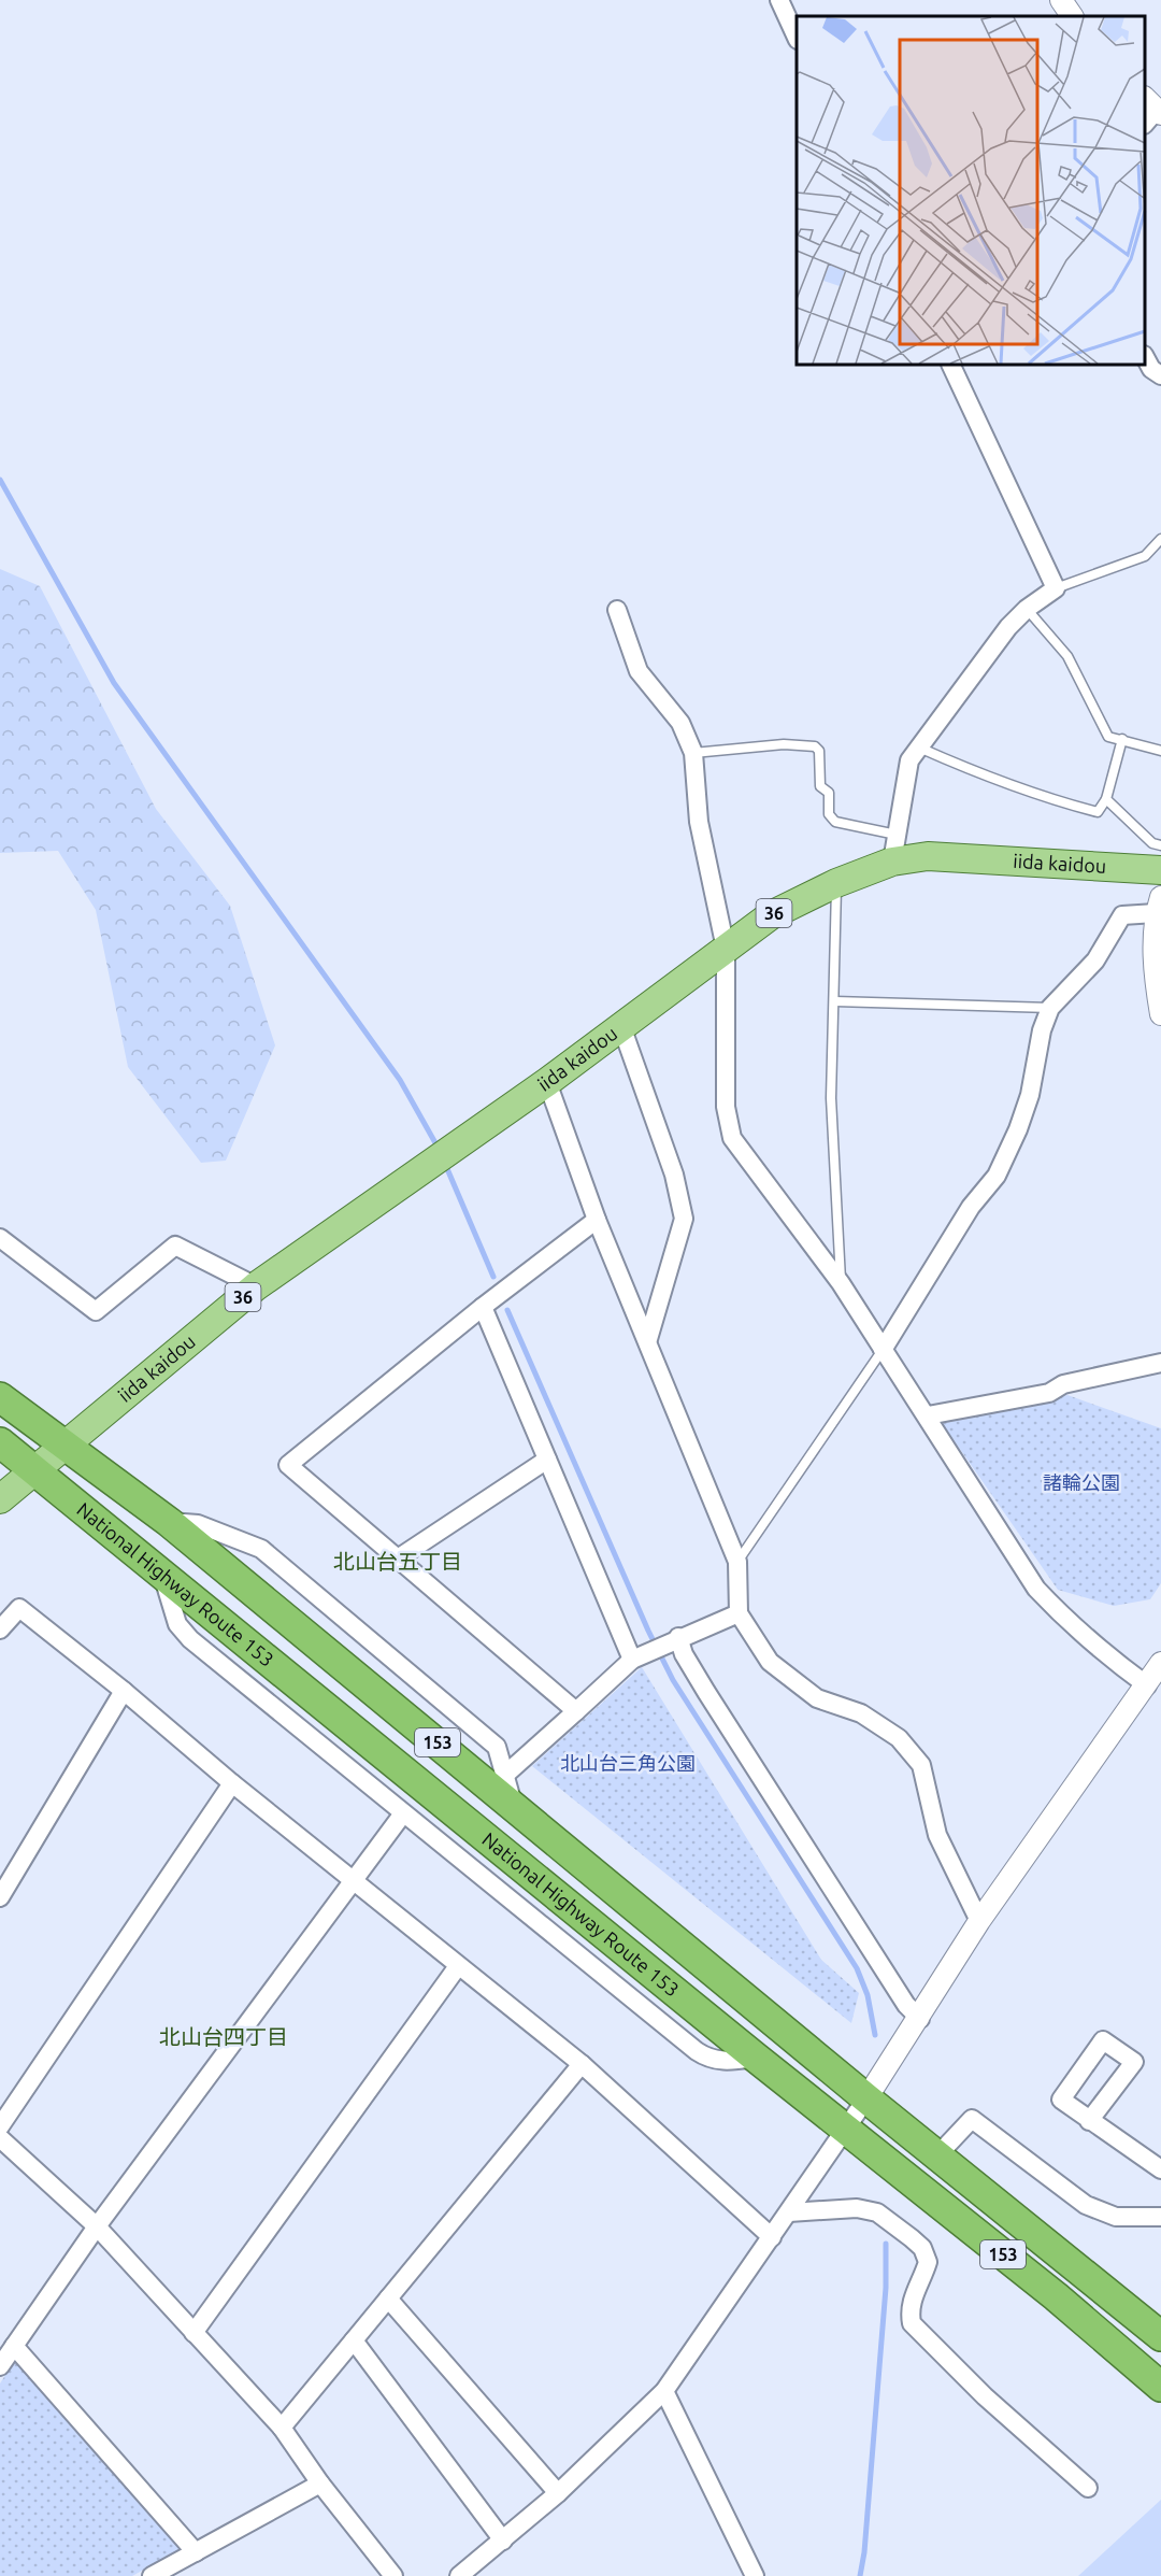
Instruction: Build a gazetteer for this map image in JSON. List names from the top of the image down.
{
  "streets": {
    "highway": ["National Highway Route 153", "153"],
    "main road": ["iida kaidou", "36"]
  },
  "crossings": [
    ["iida kaidou", "36"],
    ["iida kaidou", "National Highway Route 153"],
    ["36", "National Highway Route 153"]
  ],
  "districts": ["北山台五丁目", "北山台四丁目"],
  "parks": ["諸輪公園", "北山台三角公園"]
}
